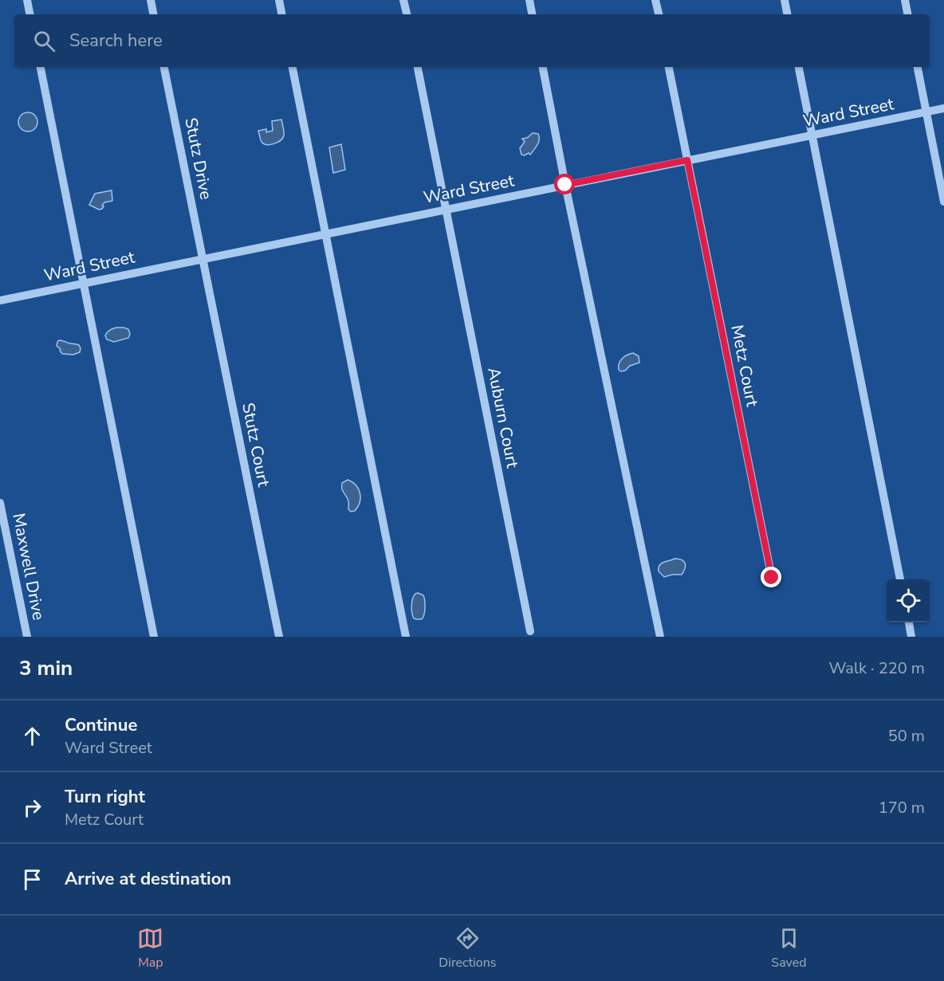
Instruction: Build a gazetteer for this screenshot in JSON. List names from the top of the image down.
{
  "streets": {
    "street": [
      "Ward Street",
      "Stutz Drive",
      "Metz Court",
      "Auburn Court",
      "Stutz Court",
      "Maxwell Drive"
    ]
  },
  "crossings": [
    ["Ward Street", "Stutz Drive"],
    ["Ward Street", "Metz Court"],
    ["Ward Street", "Auburn Court"],
    ["Ward Street", "Stutz Court"],
    ["Stutz Drive", "Stutz Court"]
  ],
  "page": {
    "search": "Search here",
    "heading": ["3 min", "Walk · 220 m"],
    "list": [
      ["Continue", "Ward Street", "50 m"],
      ["Turn right", "Metz Court", "170 m"],
      "Arrive at destination"
    ],
    "nav": ["Map", "Directions", "Saved"]
  }
}
